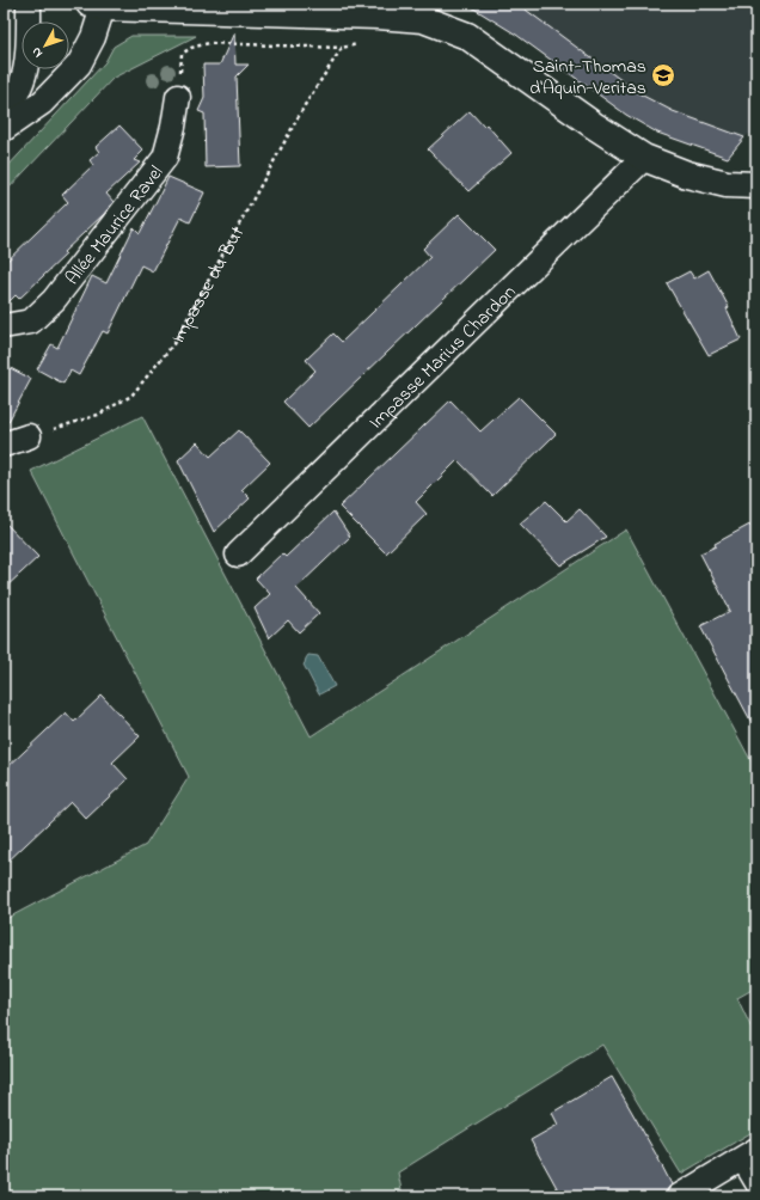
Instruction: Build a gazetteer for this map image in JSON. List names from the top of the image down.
{
  "streets": {
    "street": ["Allée Maurice Ravel", "Impasse Marius Chardon"],
    "path": ["Impasse du But"]
  },
  "places": {
    "school or university": ["Saint-Thomas d'Aquin-Veritas"]
  },
  "north": "bottom left"
}
